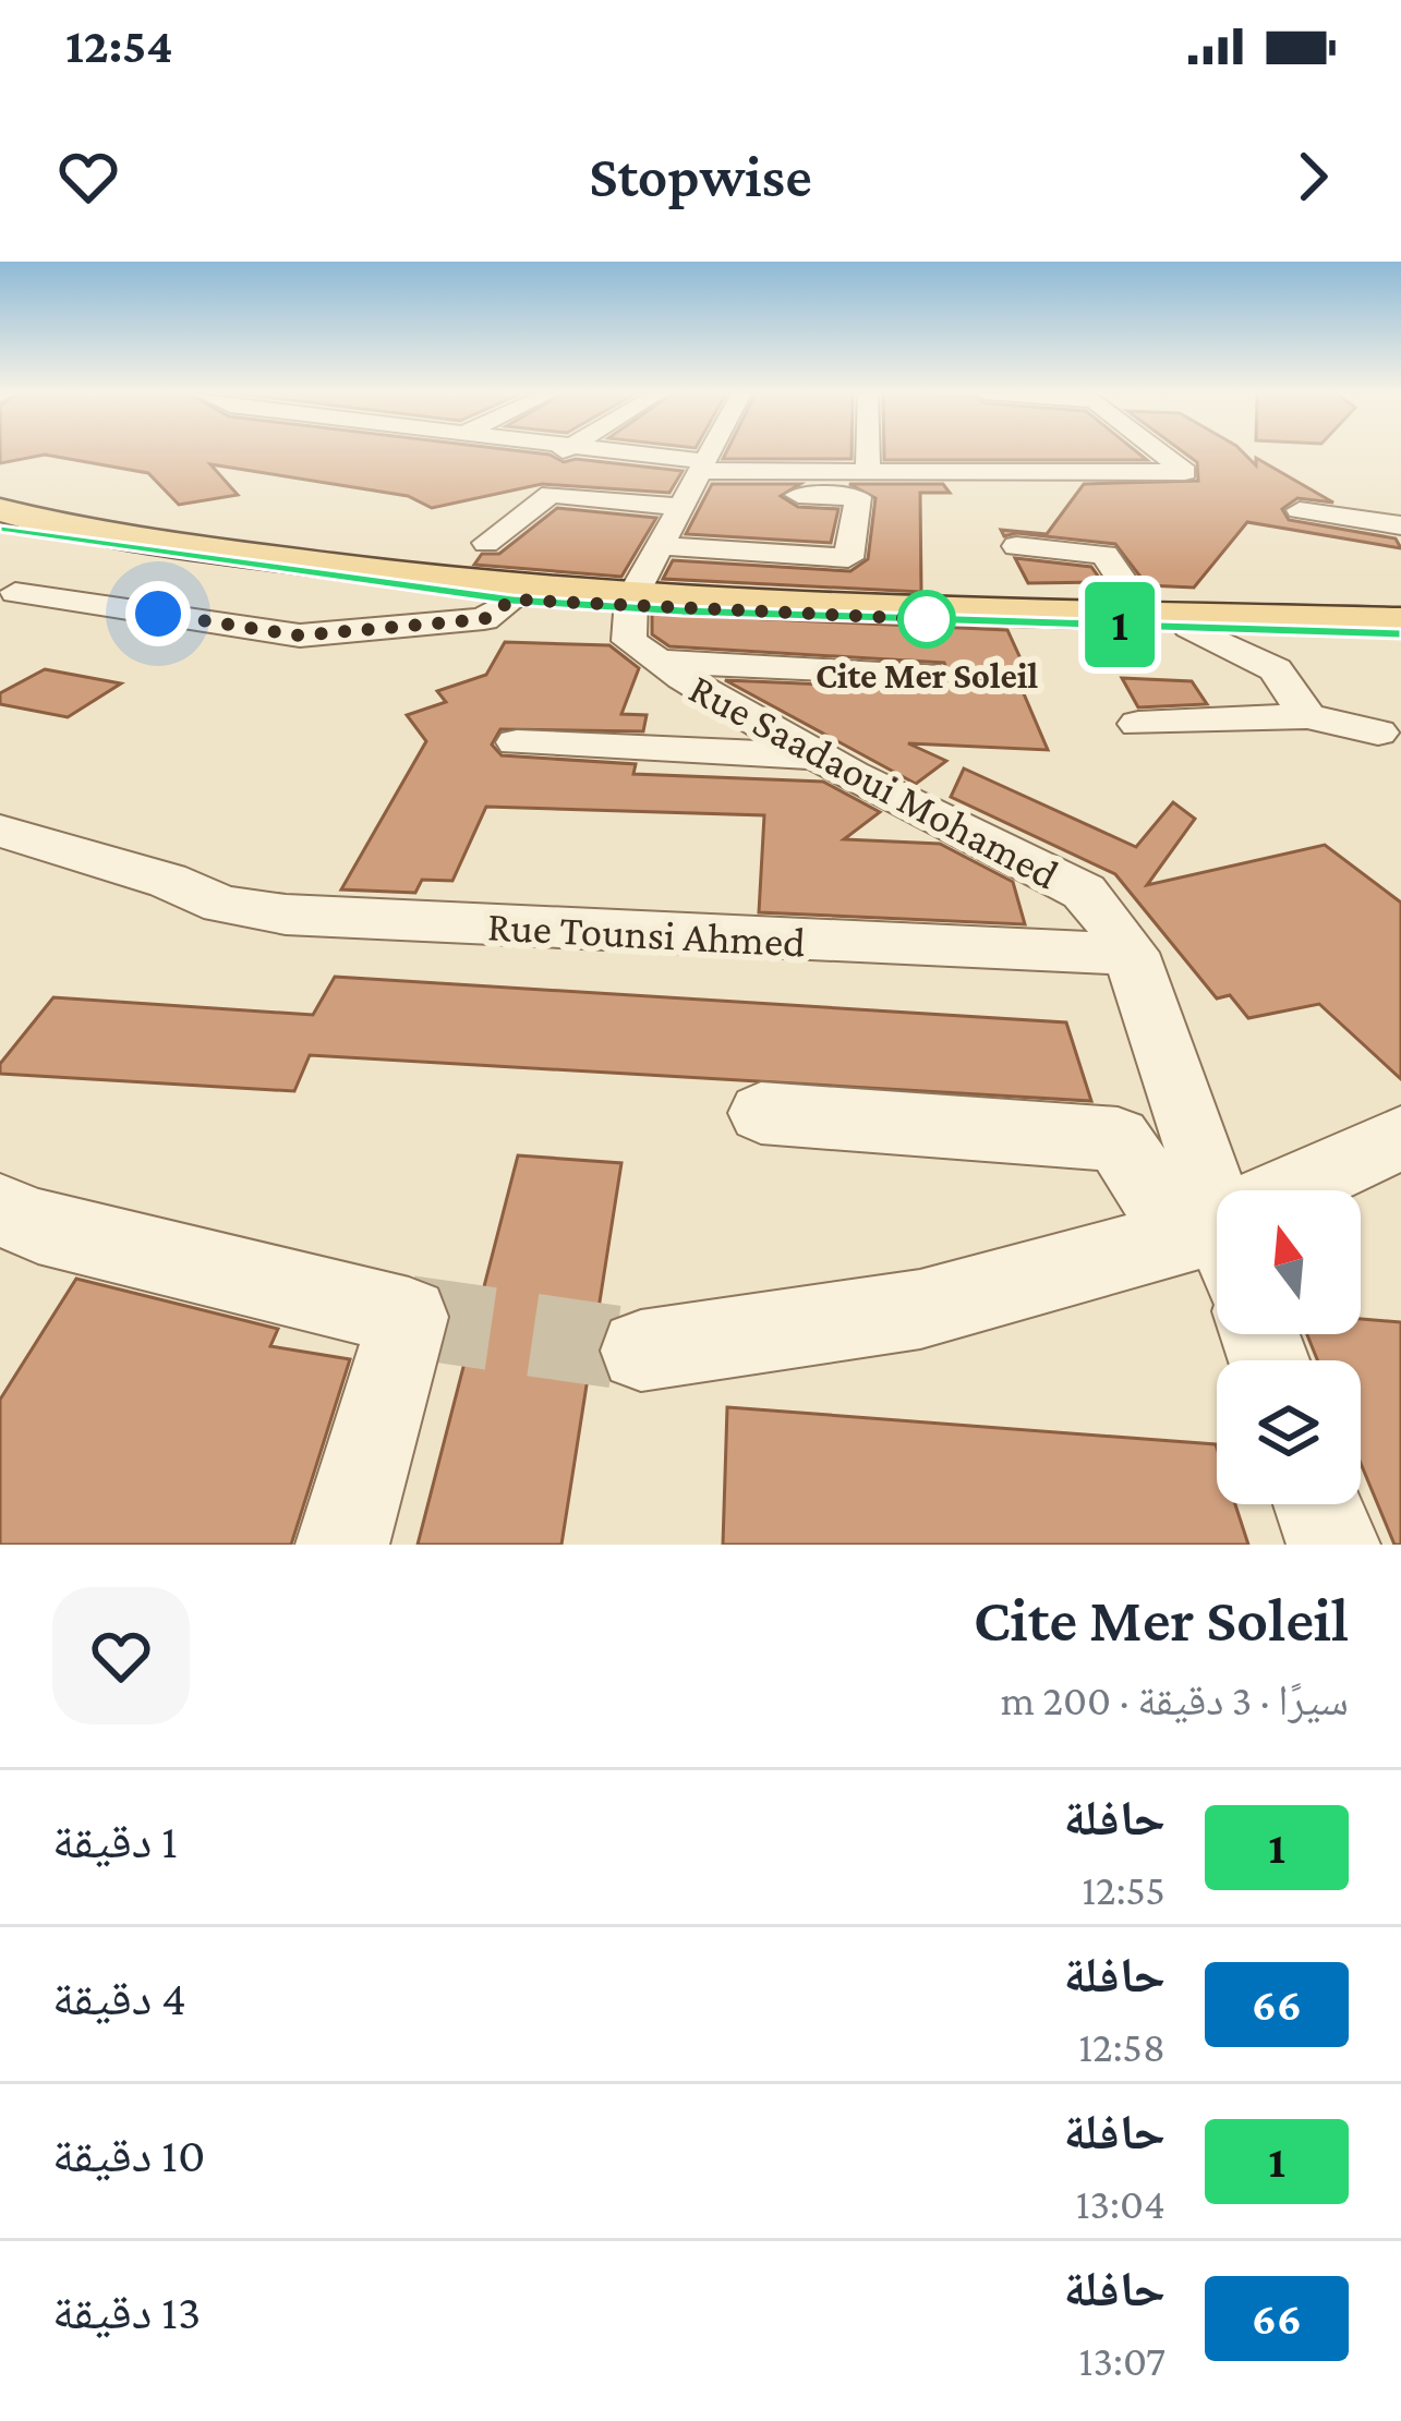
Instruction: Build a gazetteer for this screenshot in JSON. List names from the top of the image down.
{
  "streets": {
    "street": ["Rue Saadaoui Mohamed", "Rue Tounsi Ahmed"]
  },
  "crossings": [
    ["Rue Saadaoui Mohamed", "Rue Tounsi Ahmed"]
  ],
  "places": ["Cite Mer Soleil"],
  "lines": ["bus line 1"],
  "north": "top",
  "page": {
    "status": "12:54",
    "header": "Stopwise",
    "on_map": "1",
    "heading": ["Cite Mer Soleil", "سيرًا · 3 دقيقة · 200 m"],
    "list": [
      {
        "mark": "1",
        "name": "حافلة",
        "note": "12:55",
        "value": "1 دقيقة"
      },
      {
        "mark": "66",
        "name": "حافلة",
        "note": "12:58",
        "value": "4 دقيقة"
      },
      {
        "mark": "1",
        "name": "حافلة",
        "note": "13:04",
        "value": "10 دقيقة"
      },
      {
        "mark": "66",
        "name": "حافلة",
        "note": "13:07",
        "value": "13 دقيقة"
      }
    ]
  }
}
